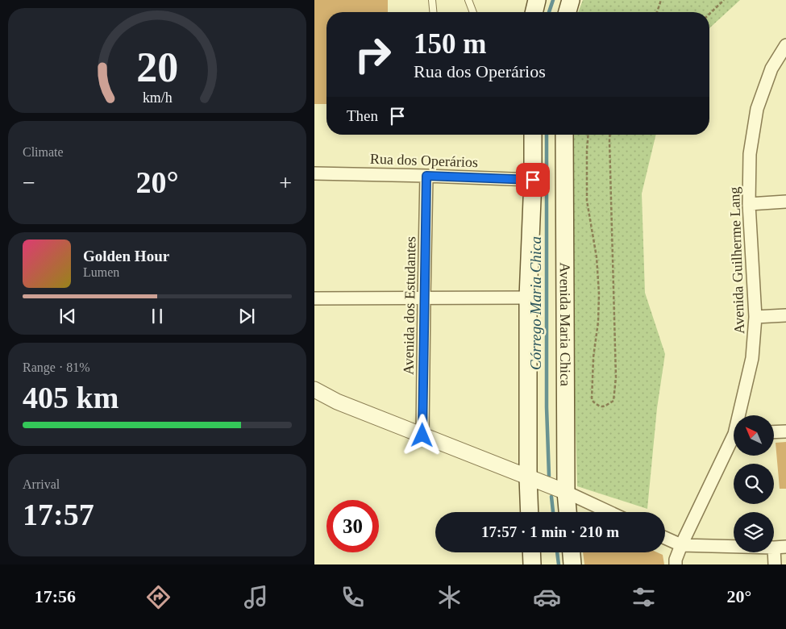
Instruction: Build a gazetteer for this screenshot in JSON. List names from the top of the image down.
{
  "streets": {
    "main road": ["Avenida Maria Chica"],
    "street": ["Rua dos Operários", "Avenida Guilherme Lang", "Avenida dos Estudantes"]
  },
  "crossings": [
    ["Rua dos Operários", "Avenida dos Estudantes"]
  ],
  "water": ["Córrego Maria Chica"],
  "north": "top left",
  "page": {
    "turn": ["150 m", "Rua dos Operários"],
    "then": "Then",
    "tile": [
      "Climate",
      ["Range · 81%", "405 km"],
      ["Arrival", "17:57"]
    ],
    "heat": ["−", "20°", "+"],
    "song": ["Golden Hour", "Lumen"],
    "limit": "30",
    "trip": "17:57 · 1 min · 210 m",
    "tabs": ["17:56", "20°"],
    "gauge": ["20", "km/h"]
  }
}
